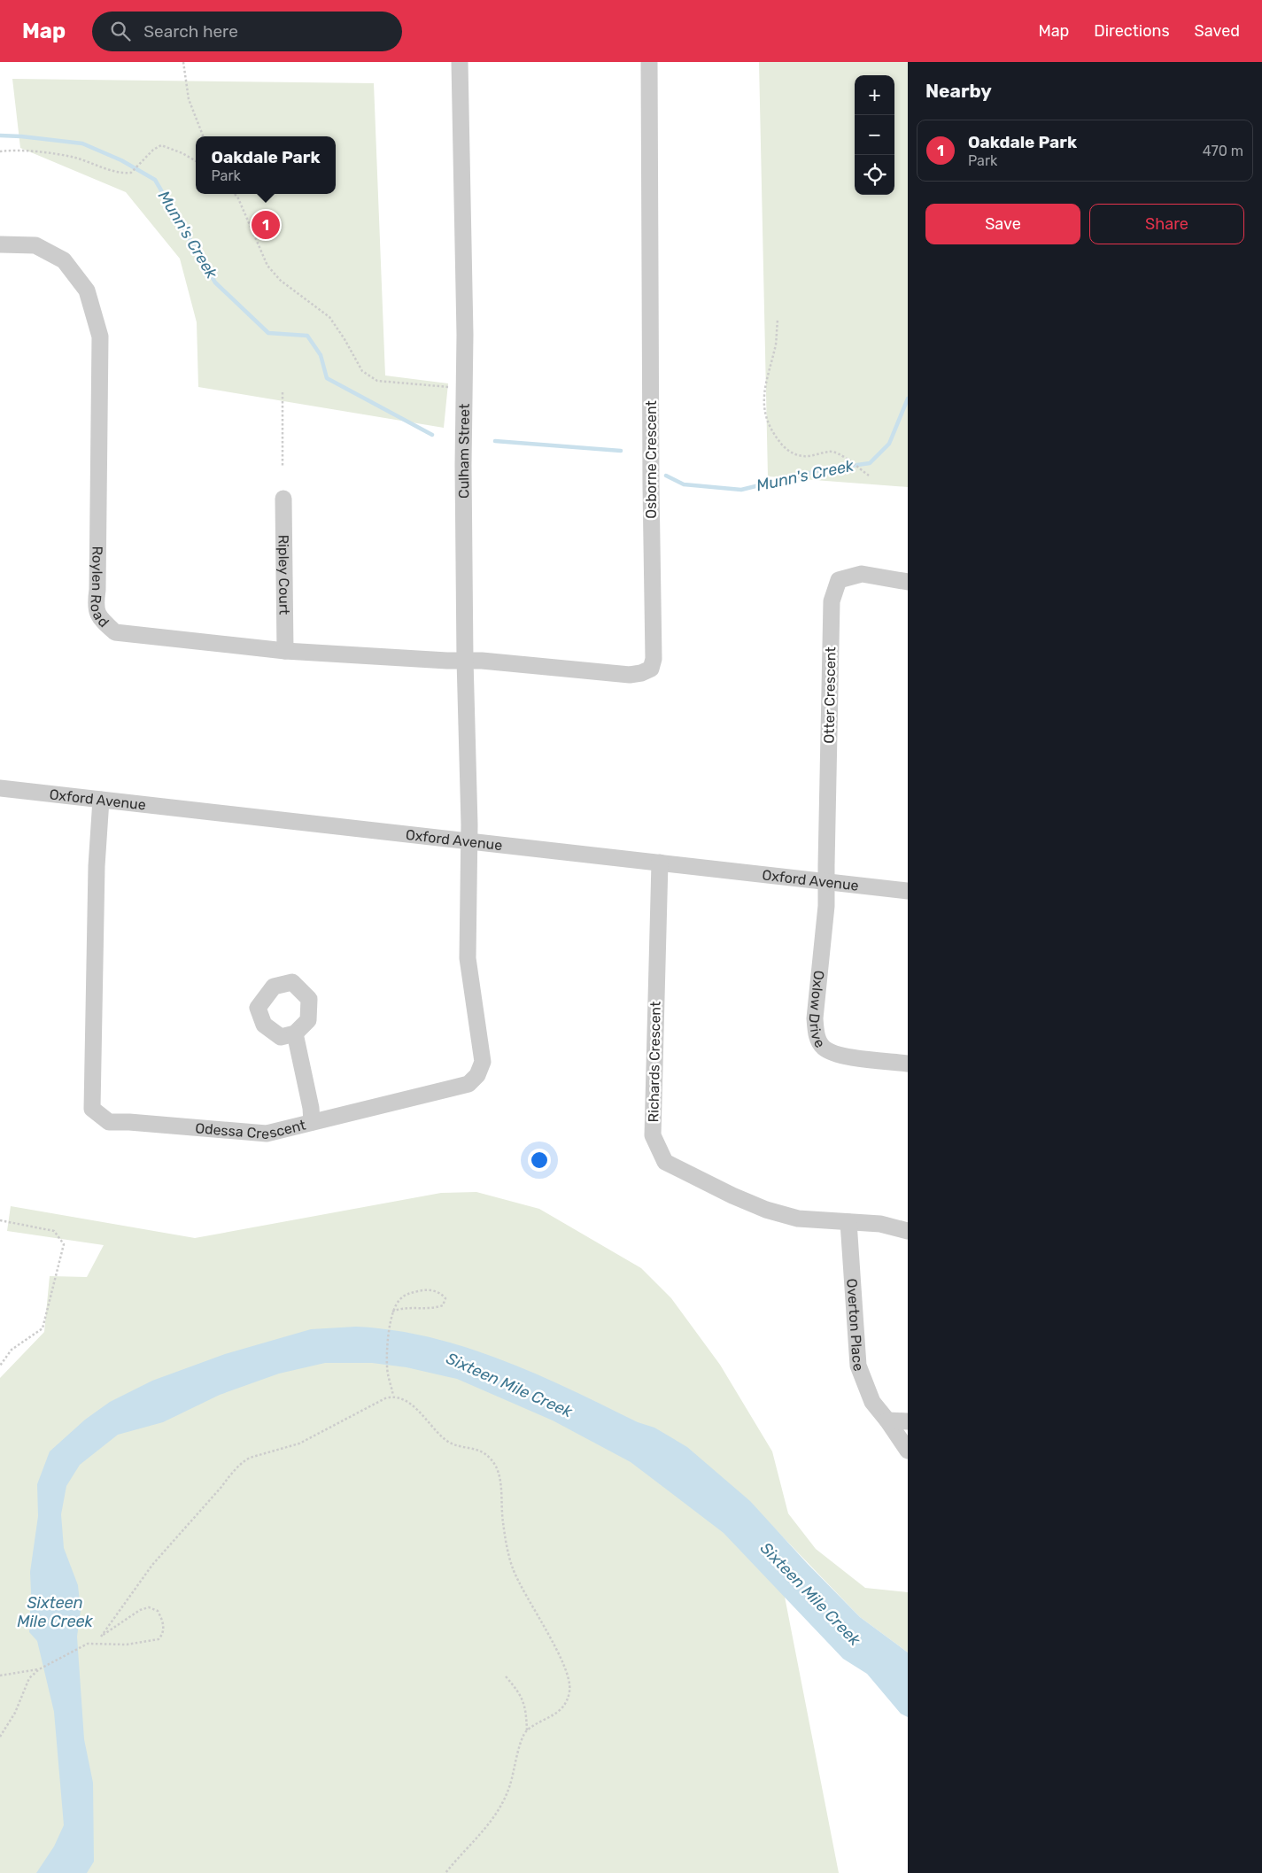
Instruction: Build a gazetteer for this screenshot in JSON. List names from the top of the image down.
{
  "streets": {
    "street": [
      "Culham Street",
      "Osborne Crescent",
      "Ripley Court",
      "Roylen Road",
      "Otter Crescent",
      "Oxford Avenue",
      "Oxlow Drive",
      "Richards Crescent",
      "Odessa Crescent",
      "Overton Place"
    ]
  },
  "crossings": [
    ["Culham Street", "Osborne Crescent"],
    ["Culham Street", "Roylen Road"],
    ["Culham Street", "Oxford Avenue"],
    ["Culham Street", "Odessa Crescent"],
    ["Osborne Crescent", "Roylen Road"],
    ["Ripley Court", "Roylen Road"],
    ["Otter Crescent", "Oxford Avenue"],
    ["Otter Crescent", "Oxlow Drive"],
    ["Oxford Avenue", "Oxlow Drive"],
    ["Oxford Avenue", "Richards Crescent"],
    ["Oxford Avenue", "Odessa Crescent"],
    ["Richards Crescent", "Overton Place"]
  ],
  "water": ["Munn's Creek", "Sixteen Mile Creek"],
  "page": {
    "header": "Map",
    "search": "Search here",
    "nav": ["Map", "Directions", "Saved"],
    "heading": "Nearby",
    "map_buttons": ["+", "−"],
    "list": [
      {
        "mark": "1",
        "name": "Oakdale Park",
        "note": "Park",
        "value": "470 m"
      }
    ],
    "popup": ["Oakdale Park", "Park"],
    "buttons": ["Save", "Share"],
    "pins": "1"
  }
}
